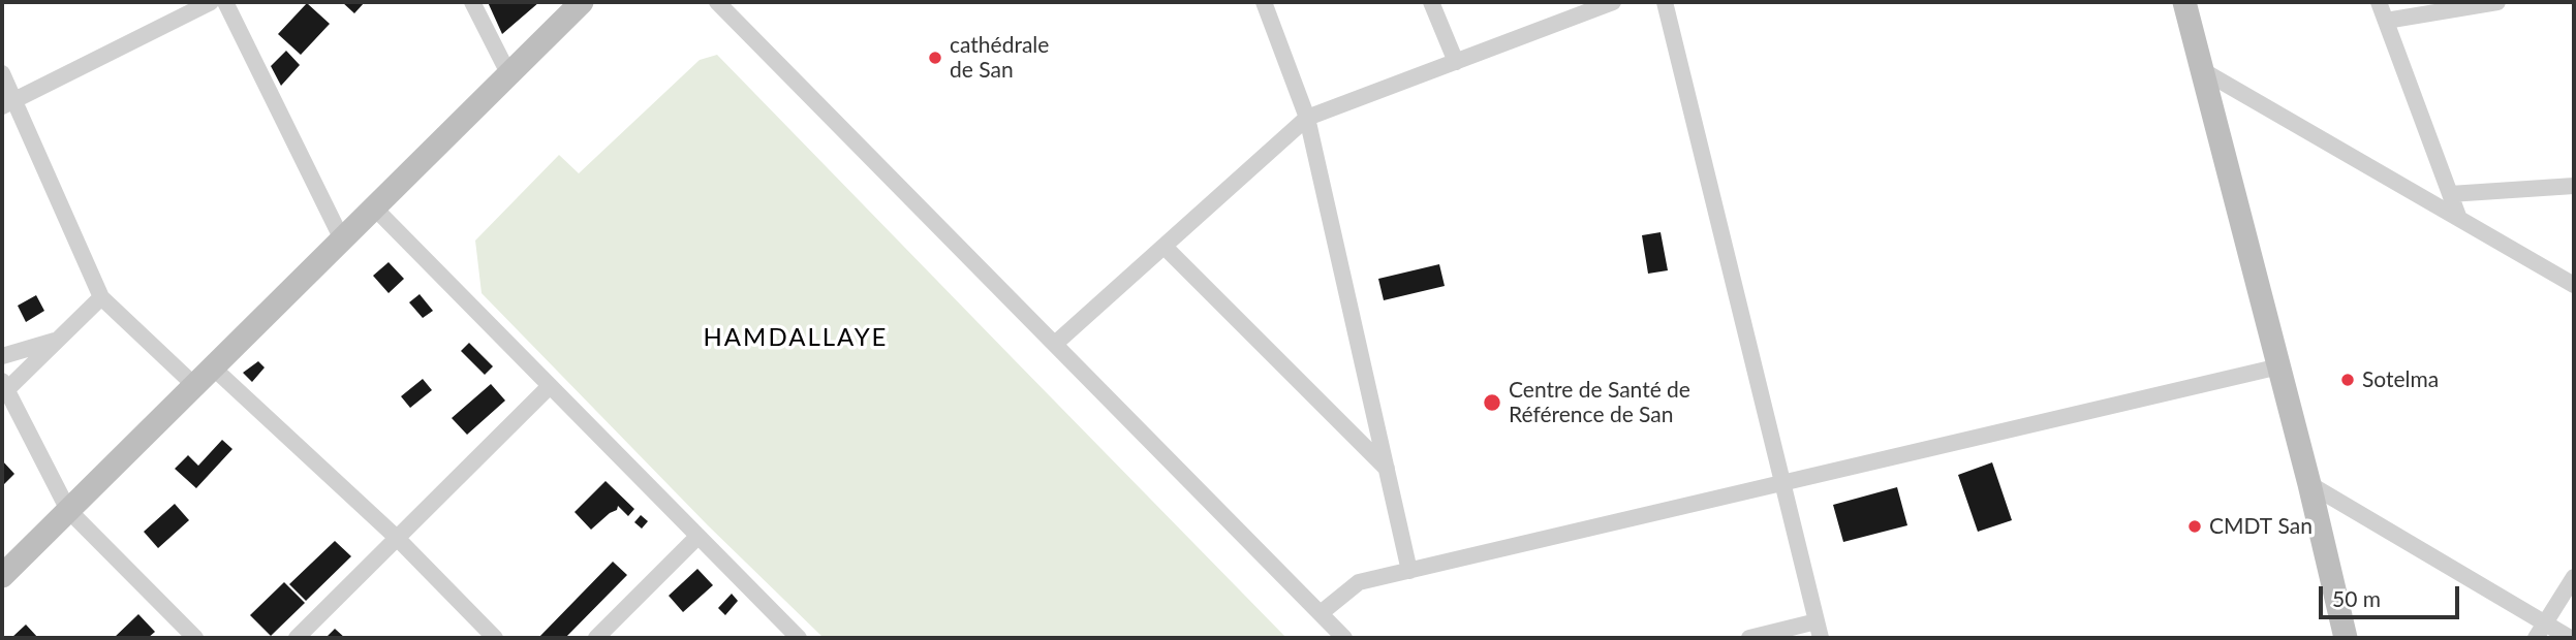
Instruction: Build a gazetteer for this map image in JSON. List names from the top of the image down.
{
  "districts": ["HAMDALLAYE"],
  "places": [
    "cathédrale de San",
    "Sotelma",
    "Centre de Santé de Référence de San",
    "CMDT San"
  ],
  "scale_bar": "50 m"
}
